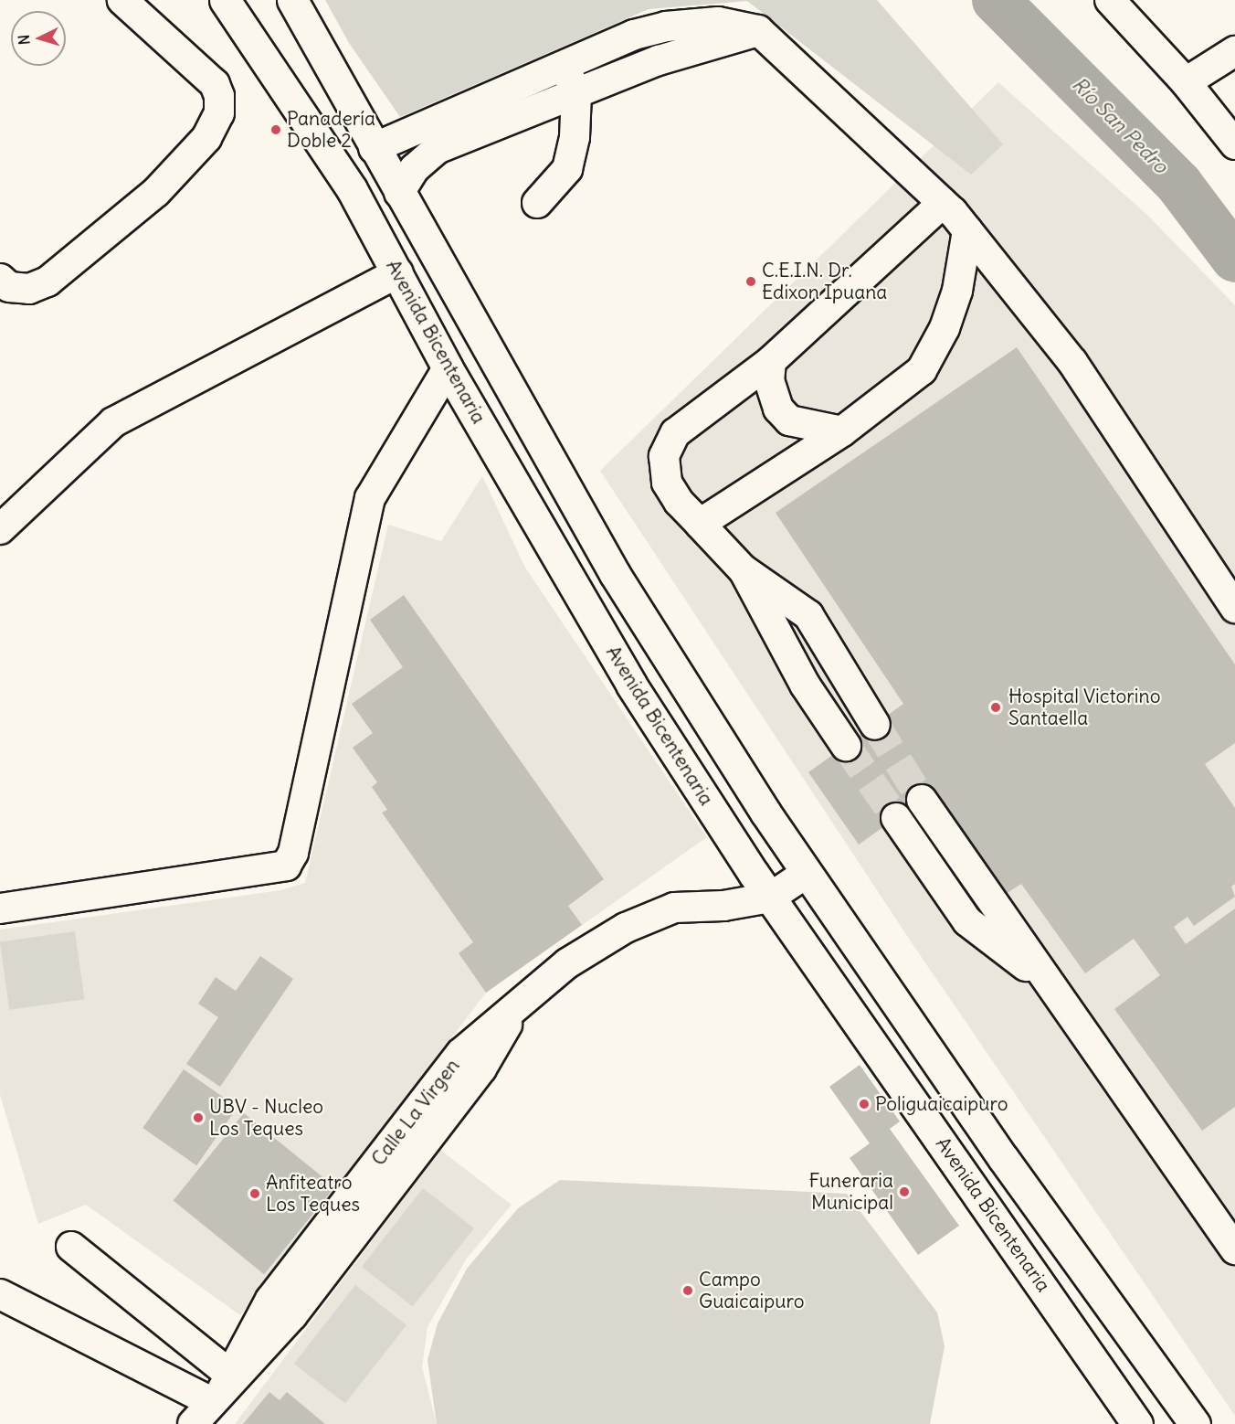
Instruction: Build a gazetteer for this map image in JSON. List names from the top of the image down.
{
  "streets": {
    "main road": ["Avenida Bicentenaria"],
    "street": ["Calle La Virgen"]
  },
  "crossings": [
    ["Avenida Bicentenaria", "Calle La Virgen"]
  ],
  "water": ["Río San Pedro"],
  "places": [
    "Panadería Doble 2",
    "C.E.I.N. Dr. Edixon Ipuana",
    "Hospital Victorino Santaella",
    "Poliguaicaipuro",
    "UBV - Nucleo Los Teques",
    "Funeraria Municipal",
    "Anfiteatro Los Teques",
    "Campo Guaicaipuro"
  ],
  "north": "left"
}
